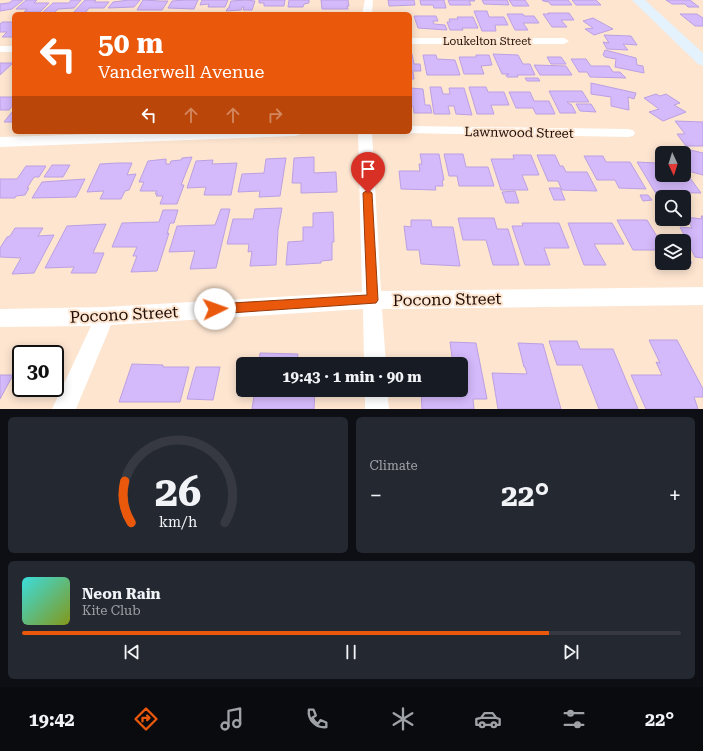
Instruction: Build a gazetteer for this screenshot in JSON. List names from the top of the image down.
{
  "streets": {
    "street": ["Loukelton Street", "Lawnwood Street", "Pocono Street"]
  },
  "north": "bottom",
  "page": {
    "turn": ["50 m", "Vanderwell Avenue"],
    "limit": "30",
    "trip": "19:43 · 1 min · 90 m",
    "tile": "Climate",
    "heat": ["−", "22°", "+"],
    "song": ["Neon Rain", "Kite Club"],
    "tabs": ["19:42", "22°"],
    "gauge": ["26", "km/h"]
  }
}
